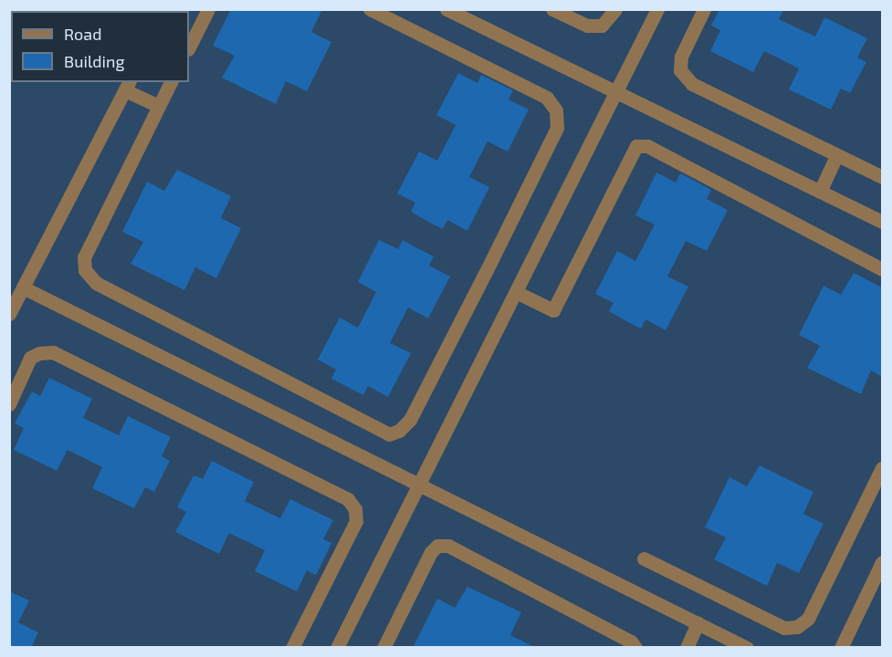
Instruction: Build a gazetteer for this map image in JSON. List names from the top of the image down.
{
  "legend": ["Road", "Building"]
}
